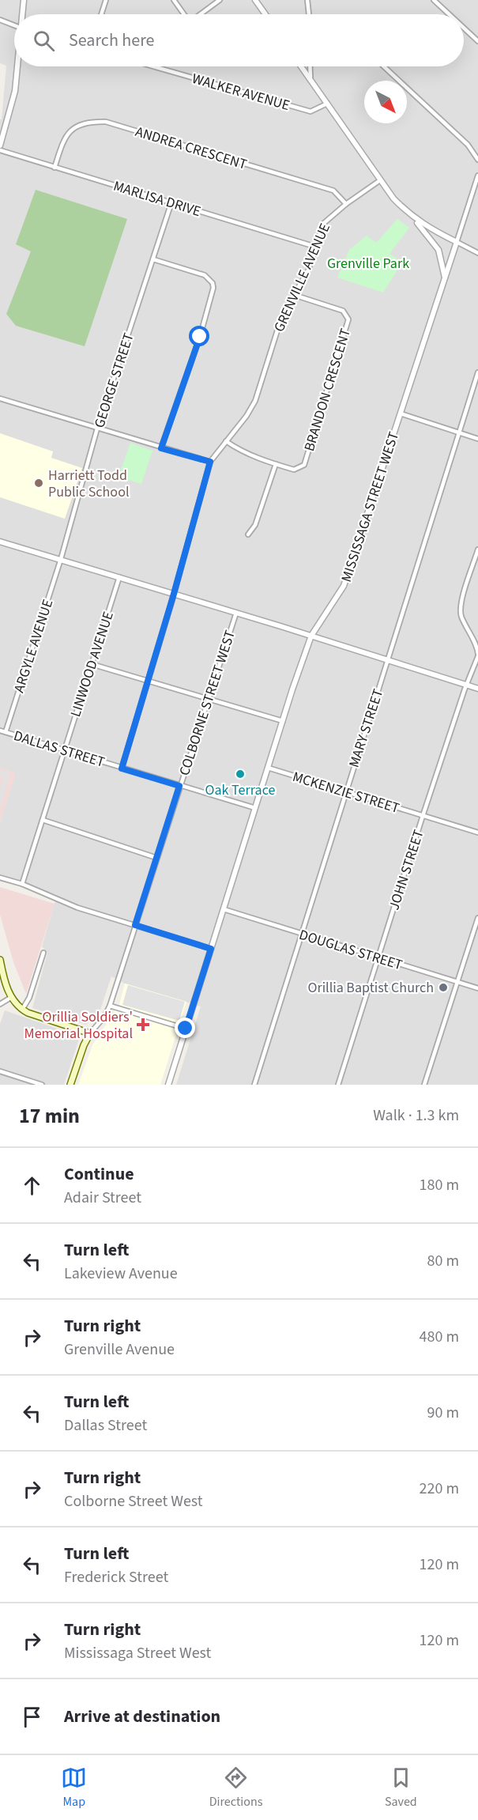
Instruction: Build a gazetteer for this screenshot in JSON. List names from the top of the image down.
{
  "streets": {
    "main road": ["COLBORNE STREET WEST"],
    "street": [
      "WALKER AVENUE",
      "ANDREA CRESCENT",
      "MARLISA DRIVE",
      "GRENVILLE AVENUE",
      "GEORGE STREET",
      "BRANDON CRESCENT",
      "MISSISSAGA STREET WEST",
      "ARGYLE AVENUE",
      "LINWOOD AVENUE",
      "MARY STREET",
      "DALLAS STREET",
      "MCKENZIE STREET",
      "JOHN STREET",
      "DOUGLAS STREET"
    ]
  },
  "crossings": [
    ["ANDREA CRESCENT", "MARLISA DRIVE"],
    ["ANDREA CRESCENT", "GRENVILLE AVENUE"],
    ["MARLISA DRIVE", "GRENVILLE AVENUE"],
    ["MARLISA DRIVE", "GEORGE STREET"],
    ["GRENVILLE AVENUE", "BRANDON CRESCENT"],
    ["GRENVILLE AVENUE", "DALLAS STREET"],
    ["GEORGE STREET", "ARGYLE AVENUE"],
    ["MISSISSAGA STREET WEST", "DALLAS STREET"],
    ["MISSISSAGA STREET WEST", "MCKENZIE STREET"],
    ["MISSISSAGA STREET WEST", "DOUGLAS STREET"],
    ["ARGYLE AVENUE", "DALLAS STREET"],
    ["LINWOOD AVENUE", "DALLAS STREET"],
    ["COLBORNE STREET WEST", "DALLAS STREET"],
    ["MARY STREET", "MCKENZIE STREET"],
    ["MARY STREET", "DOUGLAS STREET"],
    ["MCKENZIE STREET", "JOHN STREET"],
    ["JOHN STREET", "DOUGLAS STREET"]
  ],
  "parks": ["Grenville Park"],
  "places": {
    "other": ["Harriett Todd Public School", "Oak Terrace", "Orillia Baptist Church"],
    "health": ["Orillia Soldiers' Memorial Hospital"]
  },
  "north": "bottom right",
  "page": {
    "search": "Search here",
    "heading": ["17 min", "Walk · 1.3 km"],
    "list": [
      ["Continue", "Adair Street", "180 m"],
      ["Turn left", "Lakeview Avenue", "80 m"],
      ["Turn right", "Grenville Avenue", "480 m"],
      ["Turn left", "Dallas Street", "90 m"],
      ["Turn right", "Colborne Street West", "220 m"],
      ["Turn left", "Frederick Street", "120 m"],
      ["Turn right", "Mississaga Street West", "120 m"],
      "Arrive at destination"
    ],
    "nav": ["Map", "Directions", "Saved"]
  }
}
